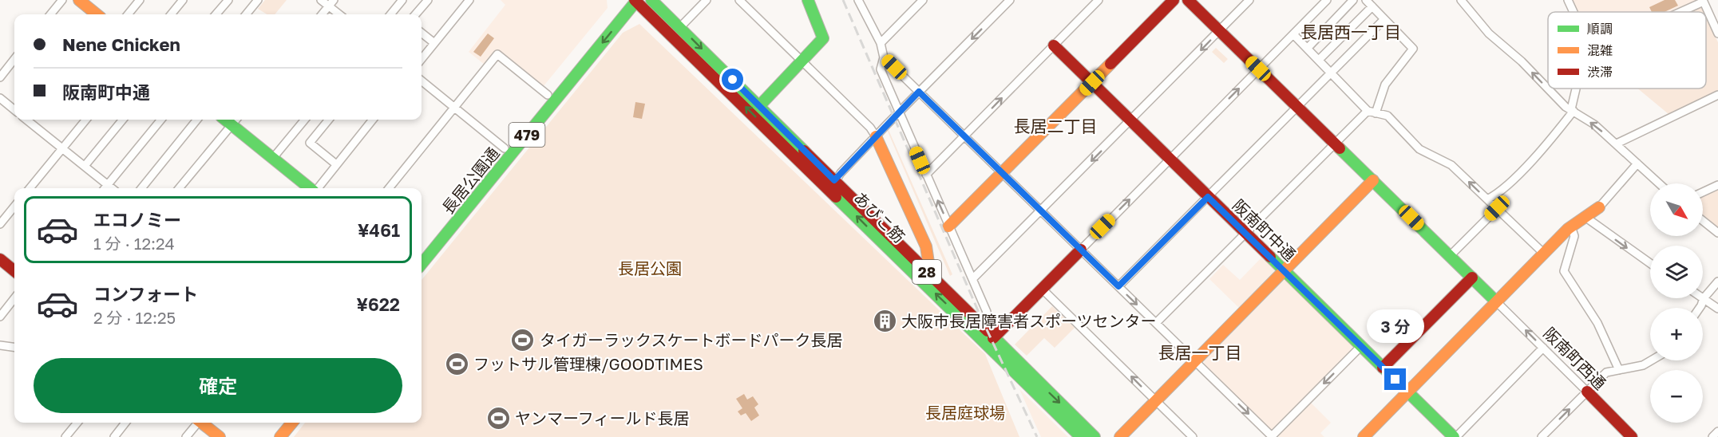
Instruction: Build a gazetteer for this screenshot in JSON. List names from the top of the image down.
{
  "streets": {
    "main road": [
      "479",
      "長居公園通",
      "あびこ筋",
      "阪南町中通",
      "28",
      "阪南町西通"
    ]
  },
  "crossings": [
    ["長居公園通", "あびこ筋"]
  ],
  "districts": ["長居西一丁目", "長居二丁目", "長居一丁目"],
  "parks": ["長居公園", "長居庭球場"],
  "places": {
    "building": ["大阪市長居障害者スポーツセンター"],
    "sports": ["タイガーラックスケートボードパーク長居", "フットサル管理棟/GOODTIMES", "ヤンマーフィールド長居"]
  },
  "legend": ["順調", "混雑", "渋滞"],
  "north": "bottom right",
  "page": {
    "banner": ["Nene Chicken", "阪南町中通"],
    "map_buttons": ["+", "−"],
    "list": [
      {
        "name": "エコノミー",
        "note": "1 分 · 12:24",
        "value": "¥461"
      },
      {
        "name": "コンフォート",
        "note": "2 分 · 12:25",
        "value": "¥622"
      }
    ],
    "bubble": "3 分",
    "buttons": "確定"
  }
}
